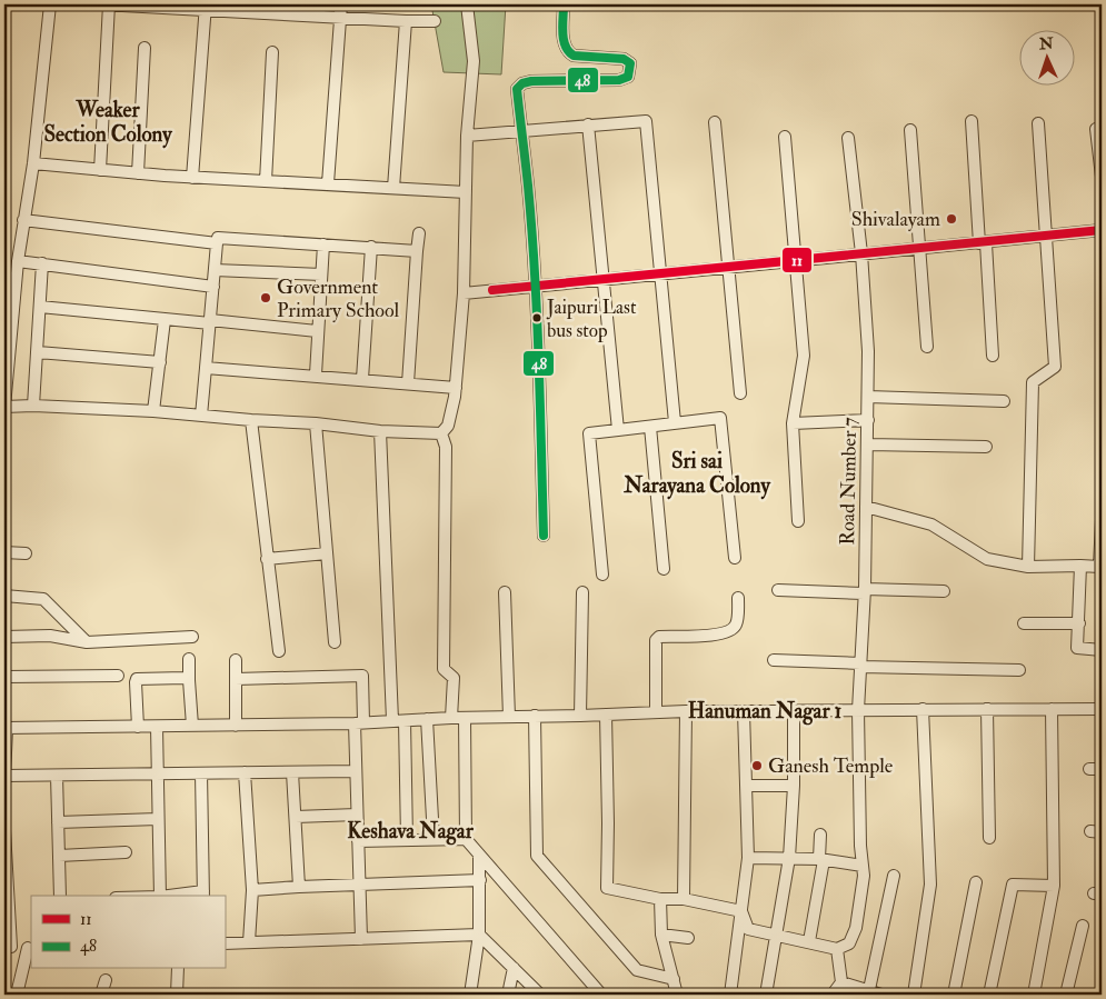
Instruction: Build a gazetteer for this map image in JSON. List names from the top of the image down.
{
  "streets": {
    "street": ["Road Number 7"]
  },
  "districts": [
    "Weaker Section Colony",
    "Sri sai Narayana Colony",
    "Hanuman Nagar 1",
    "Keshava Nagar"
  ],
  "places": [
    "Shivalayam",
    "Government Primary School",
    "Jaipuri Last bus stop",
    "Ganesh Temple"
  ],
  "lines": ["transit line 48", "transit line 11"],
  "legend": ["11", "48"],
  "north": "top"
}
